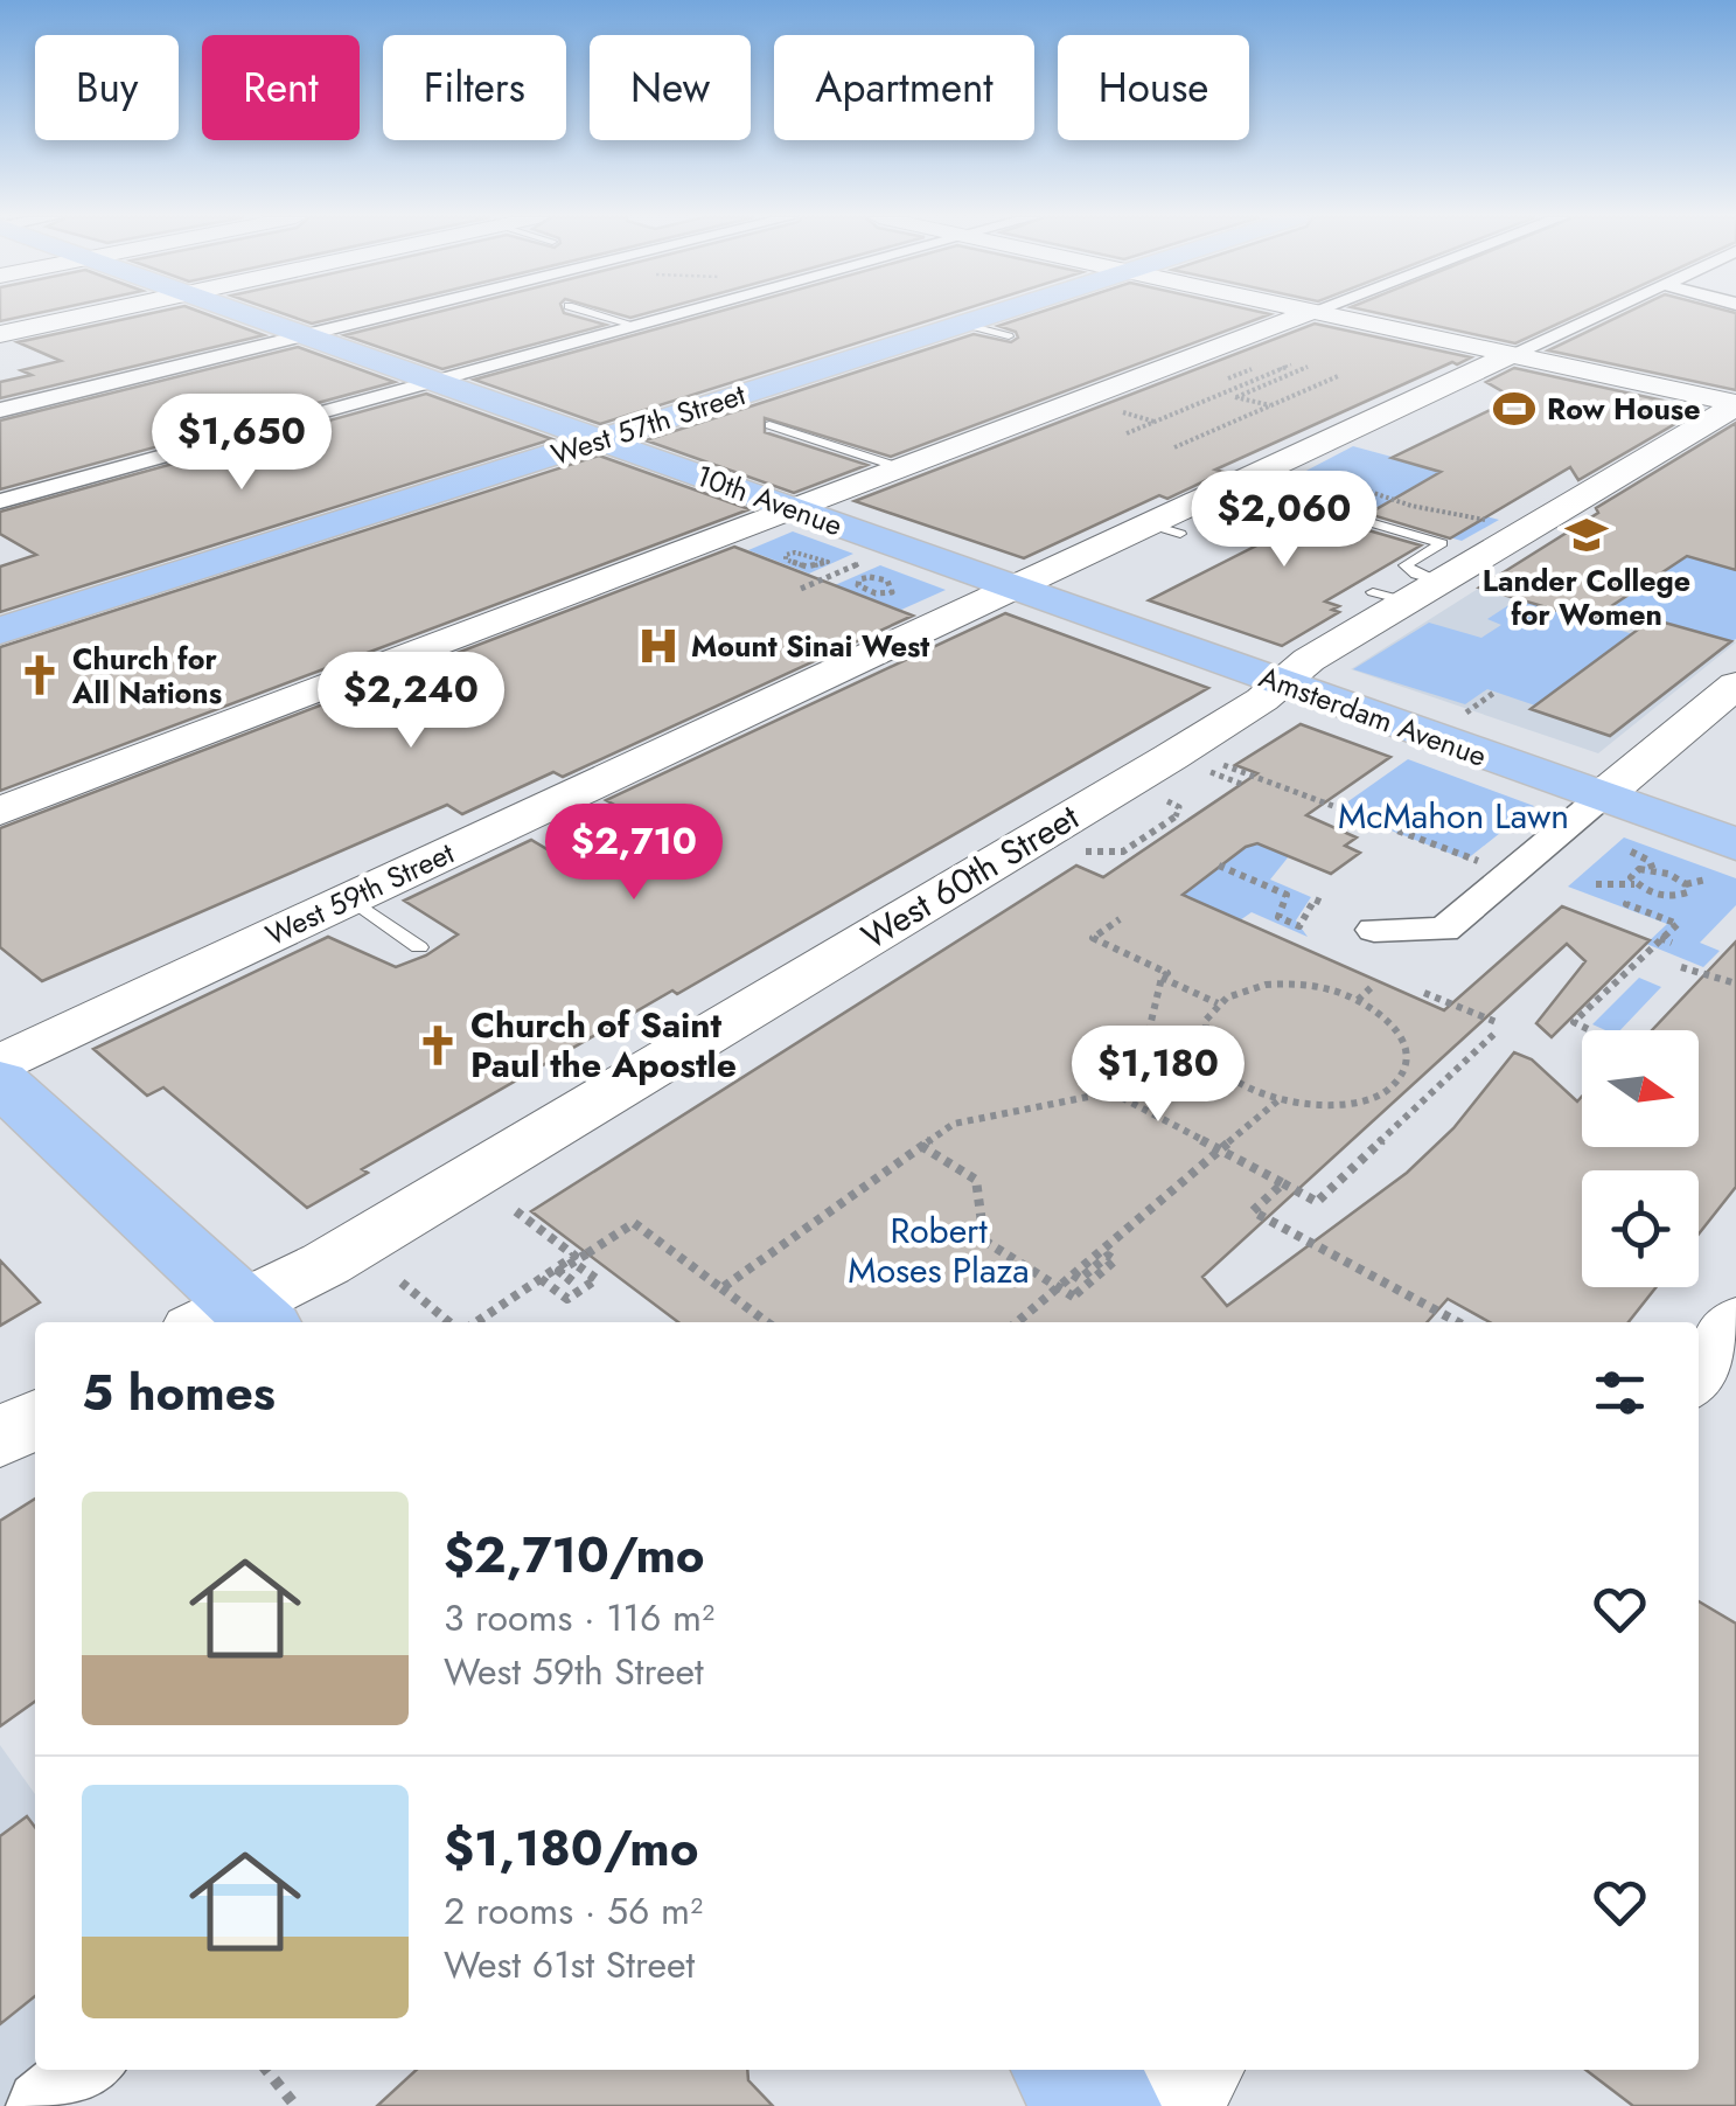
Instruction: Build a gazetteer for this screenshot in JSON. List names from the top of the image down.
{
  "streets": {
    "main road": ["West 57th Street", "10th Avenue", "Amsterdam Avenue"],
    "street": ["West 60th Street", "West 59th Street"]
  },
  "crossings": [
    ["West 57th Street", "10th Avenue"],
    ["10th Avenue", "Amsterdam Avenue"],
    ["10th Avenue", "West 59th Street"],
    ["Amsterdam Avenue", "West 60th Street"],
    ["Amsterdam Avenue", "West 59th Street"]
  ],
  "parks": ["McMahon Lawn", "Robert Moses Plaza"],
  "places": {
    "sports": ["Row House"],
    "school or university": ["Lander College for Women"],
    "hospital": ["Mount Sinai West"],
    "church": ["Church for All Nations", "Church of Saint Paul the Apostle"]
  },
  "north": "right",
  "page": {
    "chip": [
      "Buy",
      "Rent",
      "Filters",
      "New",
      "Apartment",
      "House"
    ],
    "price": [
      "$1,650",
      "$2,060",
      "$2,240",
      "$2,710",
      "$1,180"
    ],
    "heading": "5 homes",
    "list": [
      {
        "name": "$2,710/mo",
        "note": "3 rooms · 116 m² · West 59th Street"
      },
      {
        "name": "$1,180/mo",
        "note": "2 rooms · 56 m² · West 61st Street"
      }
    ]
  }
}
